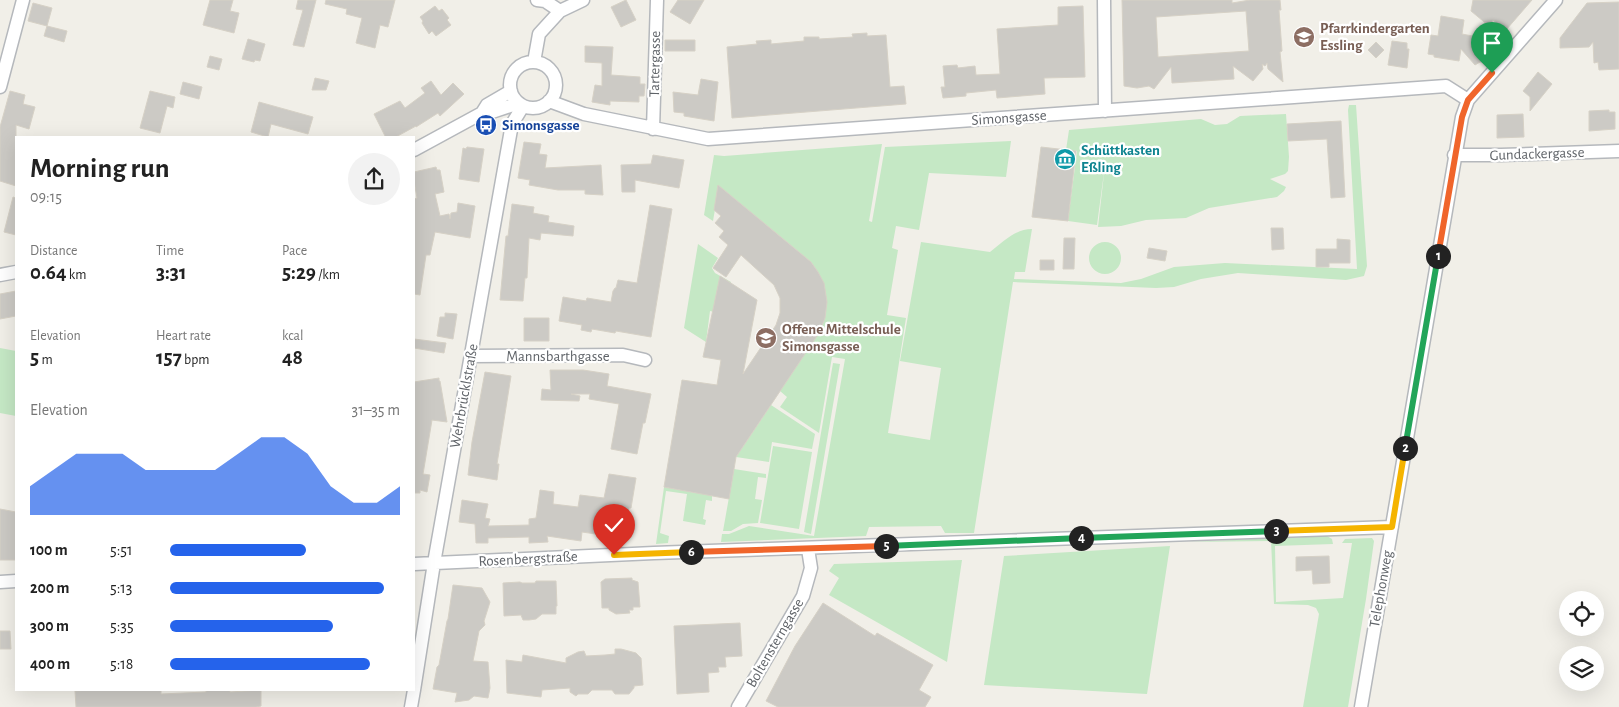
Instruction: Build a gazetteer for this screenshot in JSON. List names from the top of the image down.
{
  "streets": {
    "street": [
      "Tartergasse",
      "Simonsgasse",
      "Gundackergasse",
      "Mannsbarthgasse",
      "Wehrbrücklstraße",
      "Rosenbergstraße",
      "Telephonweg",
      "Boltensterngasse"
    ]
  },
  "crossings": [
    ["Tartergasse", "Simonsgasse"],
    ["Simonsgasse", "Wehrbrücklstraße"],
    ["Simonsgasse", "Telephonweg"],
    ["Gundackergasse", "Telephonweg"],
    ["Mannsbarthgasse", "Wehrbrücklstraße"],
    ["Wehrbrücklstraße", "Rosenbergstraße"],
    ["Rosenbergstraße", "Telephonweg"],
    ["Rosenbergstraße", "Boltensterngasse"]
  ],
  "places": {
    "school or university": ["Pfarrkindergarten Essling", "Offene Mittelschule Simonsgasse"],
    "bus stop": ["Simonsgasse"],
    "museum": ["Schüttkasten Eßling"]
  },
  "page": {
    "heading": ["Morning run", "09:15"],
    "stats": [
      ["Distance", "0.64 km"],
      ["Time", "3:31"],
      ["Pace", "5:29 /km"],
      ["Elevation", "5 m"],
      ["Heart rate", "157 bpm"],
      ["kcal", "48"]
    ],
    "pins": [
      "1",
      "2",
      "3",
      "4",
      "5",
      "6"
    ],
    "chart": ["Elevation", "31–35 m"],
    "list": [
      {
        "name": "100 m",
        "note": "5:51"
      },
      {
        "name": "200 m",
        "note": "5:13"
      },
      {
        "name": "300 m",
        "note": "5:35"
      },
      {
        "name": "400 m",
        "note": "5:18"
      }
    ]
  }
}
